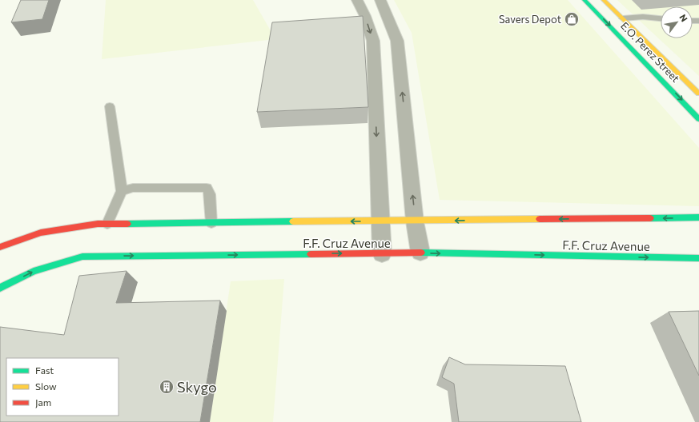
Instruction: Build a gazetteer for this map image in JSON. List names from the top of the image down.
{
  "streets": {
    "street": ["E.O. Perez Street", "F.F. Cruz Avenue"]
  },
  "places": {
    "shop": ["Savers Depot"],
    "building": ["Skygo"]
  },
  "legend": ["Fast", "Slow", "Jam"],
  "north": "top right"
}
